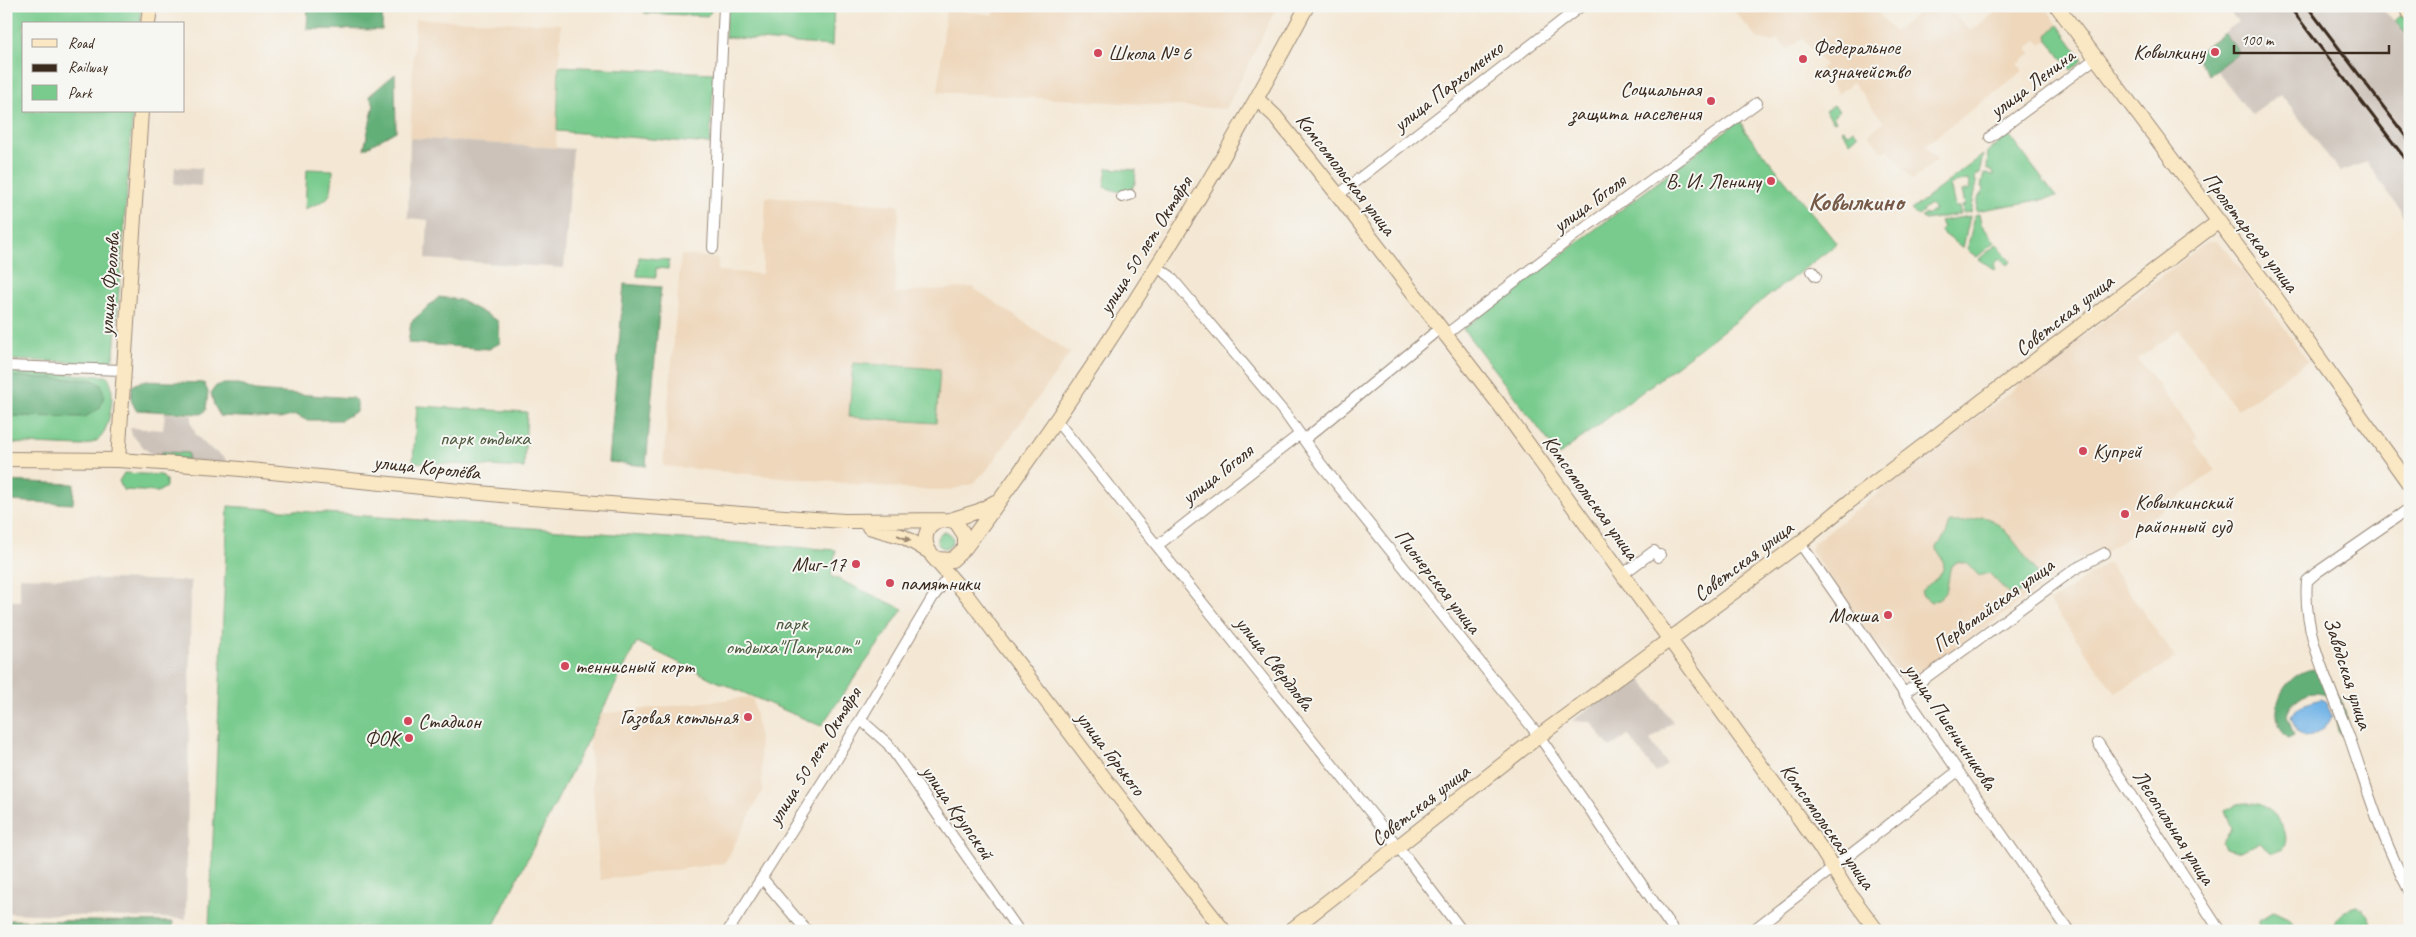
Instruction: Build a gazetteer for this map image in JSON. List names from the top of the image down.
{
  "streets": {
    "street": [
      "улица Ленина",
      "улица Пархоменко",
      "Комсомольская улица",
      "улица Гоголя",
      "Пролетарская улица",
      "улица 50 лет Октября",
      "улица Фролова",
      "Советская улица",
      "улица Королёва",
      "Пионерская улица",
      "Первомайская улица",
      "улица Свердлова",
      "Заводская улица",
      "улица Пшеничникова",
      "улица Горького",
      "улица Крупской",
      "Лесопильная улица"
    ]
  },
  "crossings": [
    ["улица Ленина", "Пролетарская улица"],
    ["улица Пархоменко", "Комсомольская улица"],
    ["Комсомольская улица", "улица Гоголя"],
    ["Комсомольская улица", "улица 50 лет Октября"],
    ["Комсомольская улица", "Советская улица"],
    ["улица Гоголя", "Пионерская улица"],
    ["улица Гоголя", "улица Свердлова"],
    ["Пролетарская улица", "Советская улица"],
    ["улица 50 лет Октября", "улица Королёва"],
    ["улица 50 лет Октября", "Пионерская улица"],
    ["улица 50 лет Октября", "улица Свердлова"],
    ["улица 50 лет Октября", "улица Горького"],
    ["улица 50 лет Октября", "улица Крупской"],
    ["улица Фролова", "улица Королёва"],
    ["Советская улица", "Пионерская улица"],
    ["Советская улица", "улица Свердлова"],
    ["Советская улица", "улица Пшеничникова"],
    ["улица Королёва", "улица Горького"],
    ["Первомайская улица", "улица Пшеничникова"]
  ],
  "districts": ["Ковылкино"],
  "parks": ["парк отдыха", "парк отдыха\"Патриот\""],
  "places": [
    "Ковылкину",
    "Школа № 6",
    "Федеральное казначейство",
    "Социальная защита населения",
    "В. И. Ленину",
    "Купрей",
    "Ковылкинский районный суд",
    "Миг-17",
    "памятники",
    "Мокша",
    "теннисный корт",
    "Газовая котльная",
    "Стадион",
    "ФОК"
  ],
  "legend": ["Road", "Railway", "Park"],
  "scale_bar": "100 m"
}
